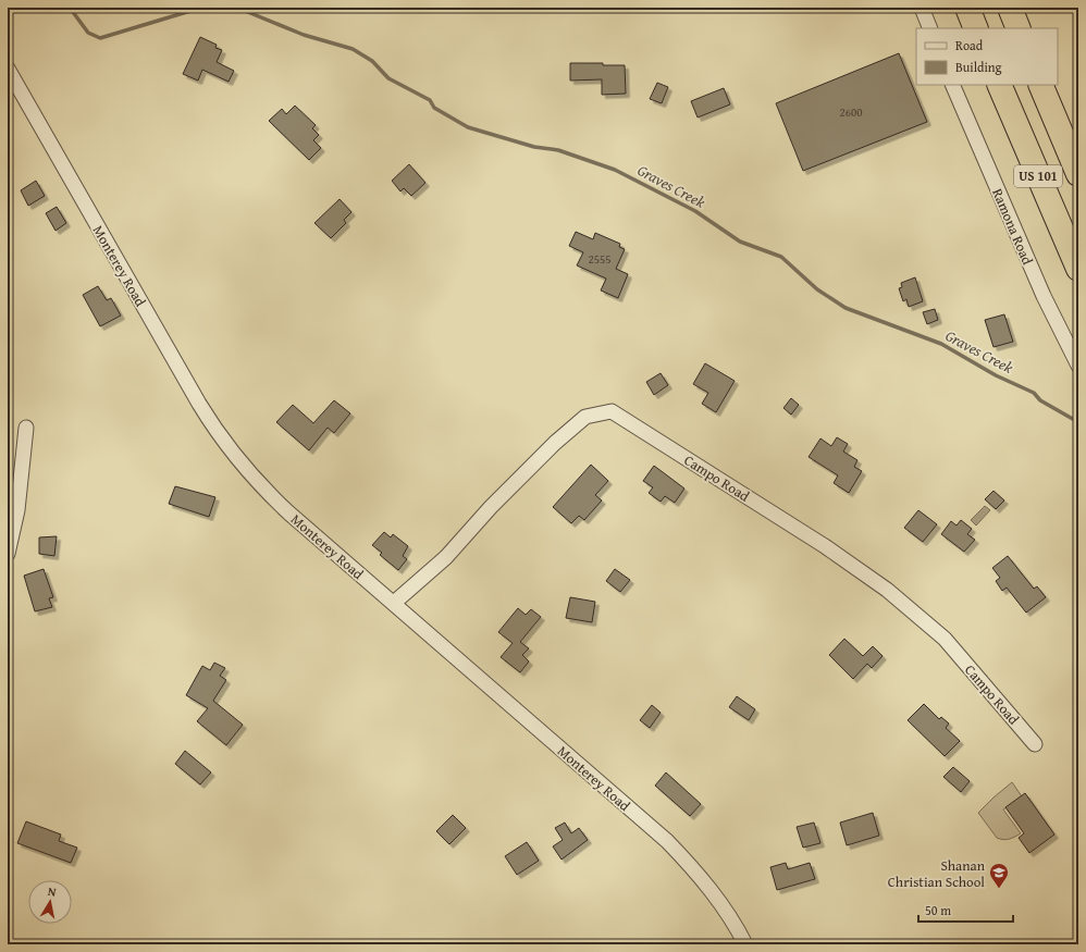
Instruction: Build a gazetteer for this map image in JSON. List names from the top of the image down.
{
  "streets": {
    "highway": ["US 101"],
    "street": ["Ramona Road", "Monterey Road", "Campo Road"]
  },
  "crossings": [
    ["Monterey Road", "Campo Road"]
  ],
  "water": ["Graves Creek"],
  "places": {
    "school or university": ["Shanan Christian School"]
  },
  "house_numbers": ["2600", "2555"],
  "legend": ["Road", "Building"],
  "scale_bar": "50 m",
  "north": "top"
}
